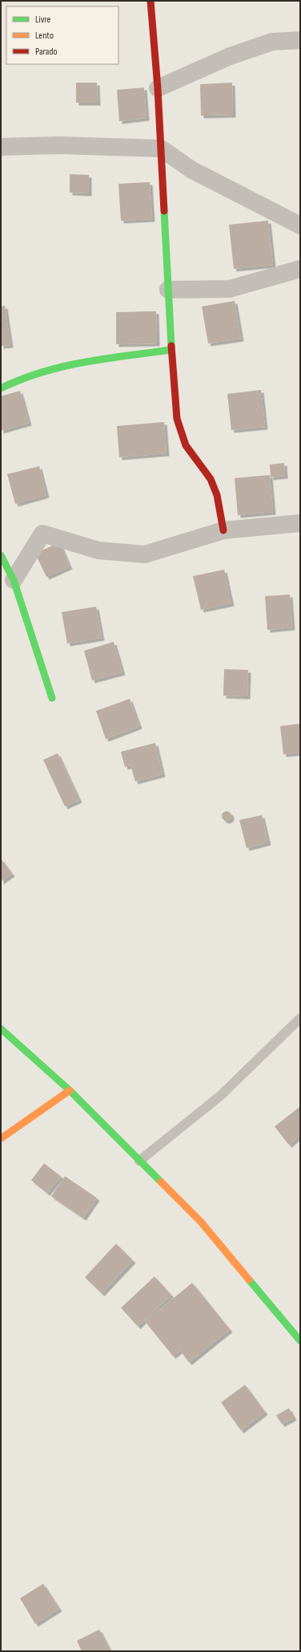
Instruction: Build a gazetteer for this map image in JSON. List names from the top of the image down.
{
  "legend": ["Livre", "Lento", "Parado"]
}
